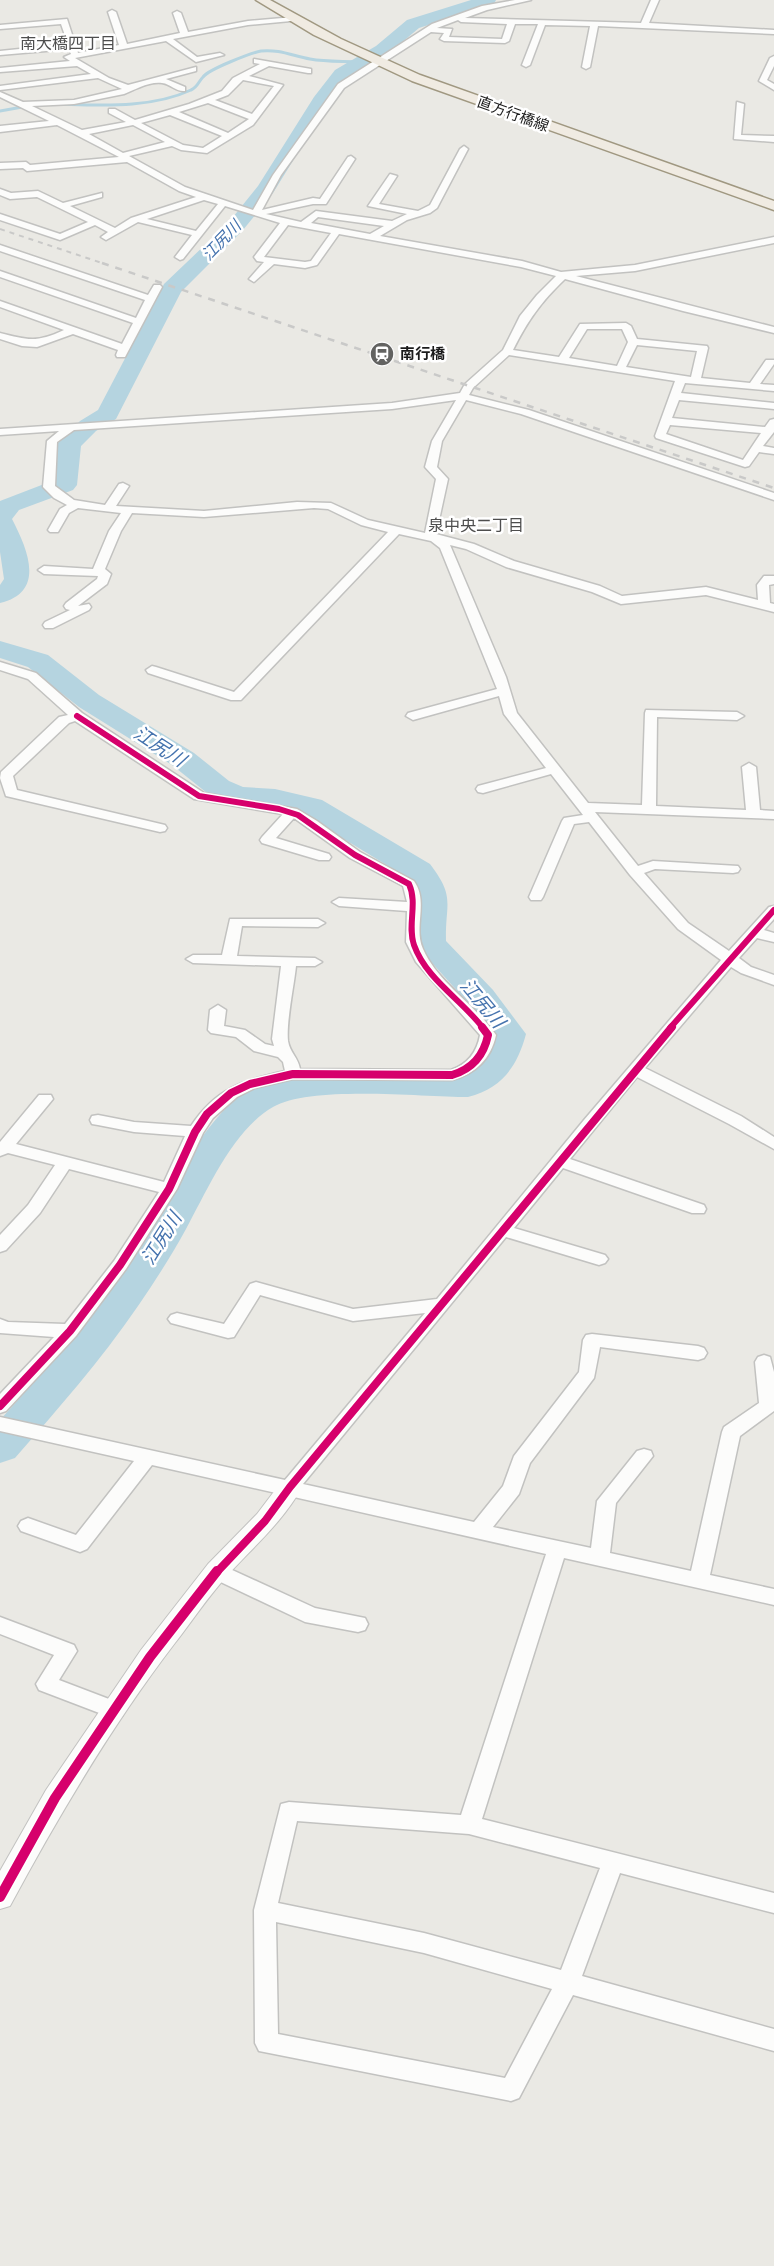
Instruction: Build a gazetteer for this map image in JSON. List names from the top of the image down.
{
  "streets": {
    "main road": ["直方行橋線"]
  },
  "districts": ["南大橋四丁目", "泉中央二丁目"],
  "water": ["江尻川"],
  "places": {
    "station": ["南行橋"]
  }
}
